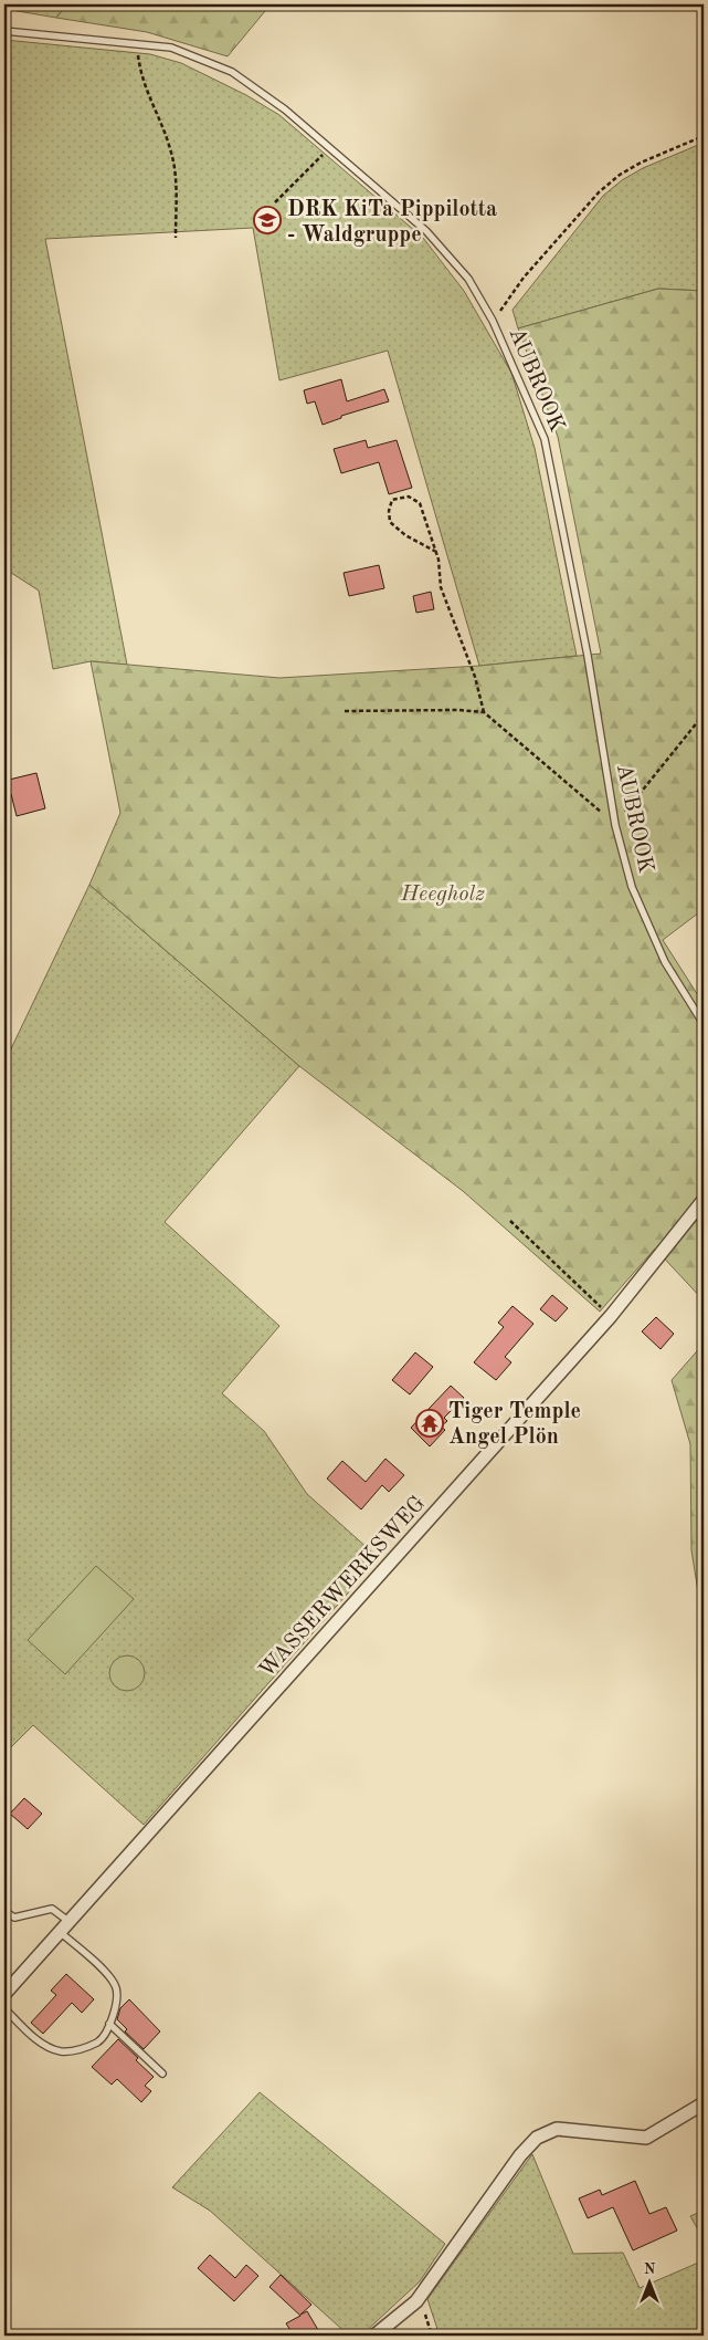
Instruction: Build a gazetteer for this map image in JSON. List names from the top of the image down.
{
  "streets": {
    "street": ["WASSERWERKSWEG"],
    "lane": ["AUBROOK"]
  },
  "parks": ["Heegholz"],
  "places": {
    "school or university": ["DRK KiTa Pippilotta - Waldgruppe"],
    "temple": ["Tiger Temple Angel Plön"]
  },
  "north": "top"
}
